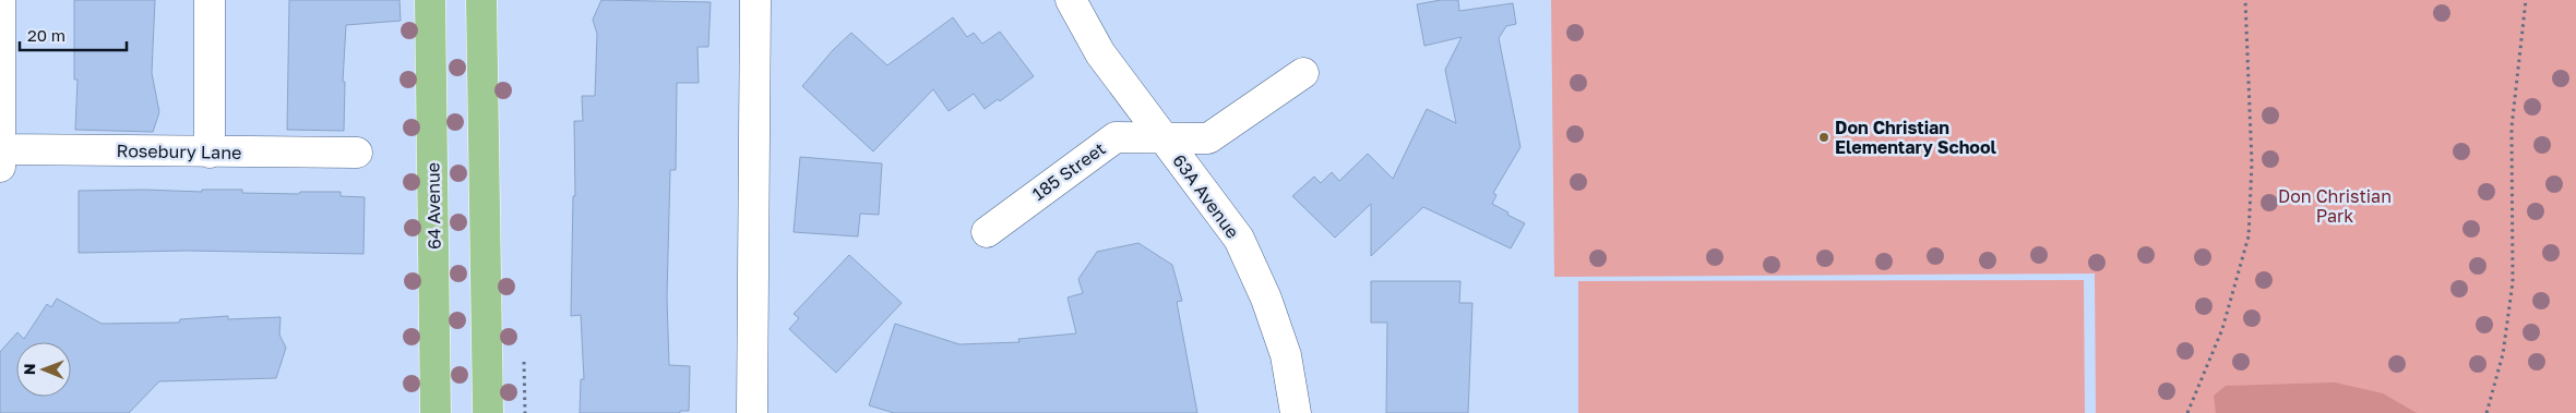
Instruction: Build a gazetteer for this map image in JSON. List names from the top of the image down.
{
  "streets": {
    "main road": ["64 Avenue"],
    "street": ["Rosebury Lane", "185 Street", "63A Avenue"]
  },
  "crossings": [
    ["185 Street", "63A Avenue"]
  ],
  "parks": ["Don Christian Park"],
  "places": ["Don Christian Elementary School"],
  "scale_bar": "20 m",
  "north": "left"
}
